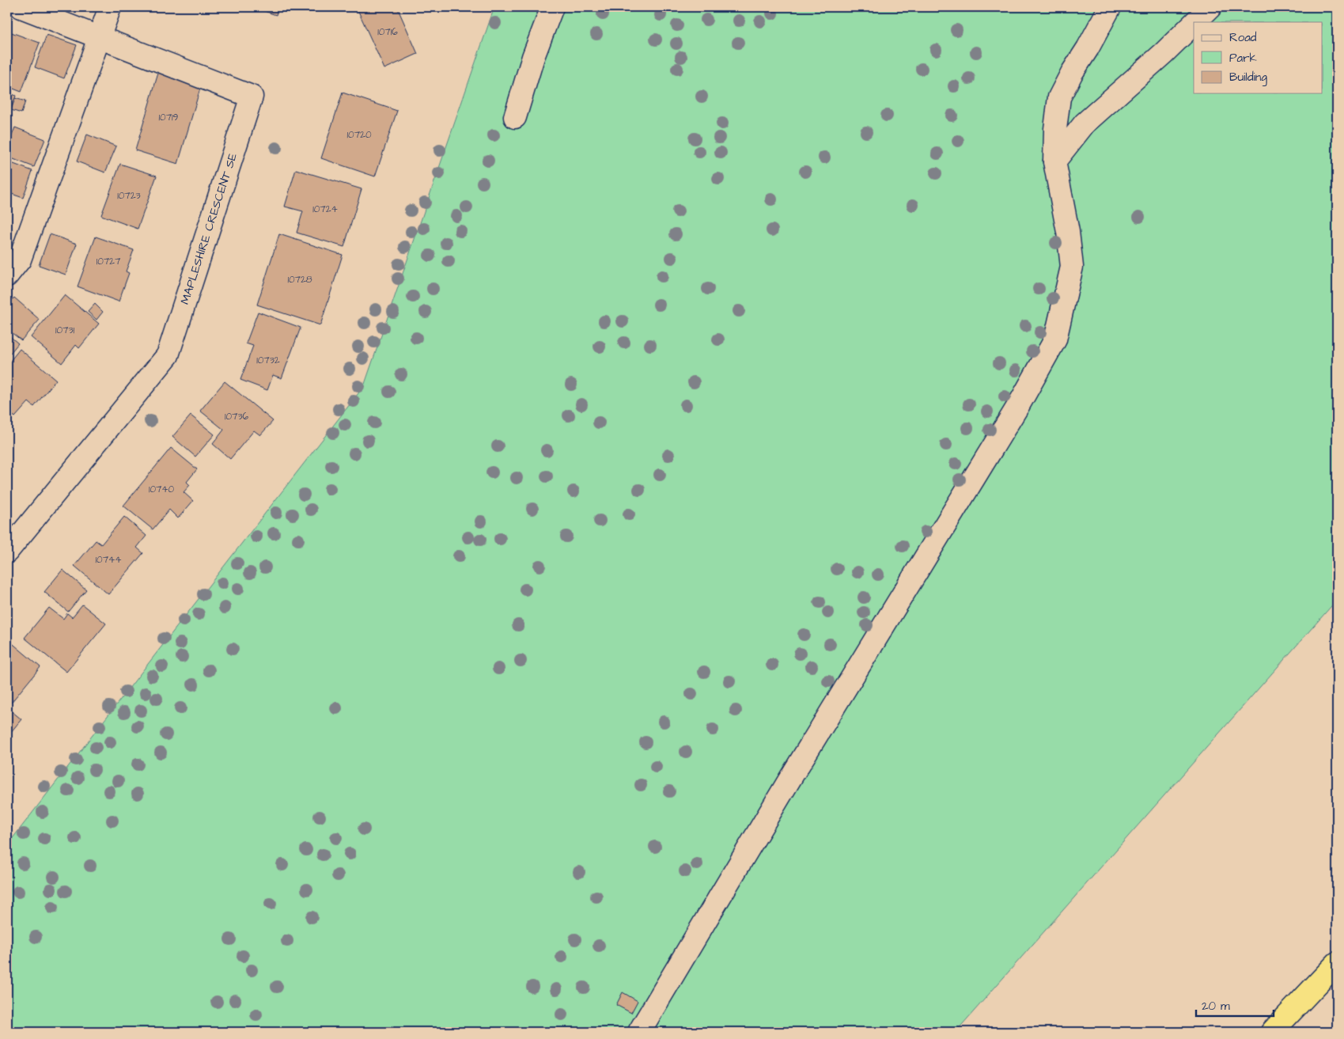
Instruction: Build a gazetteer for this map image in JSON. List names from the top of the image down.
{
  "streets": {
    "street": ["MAPLESHIRE CRESCENT SE"]
  },
  "house_numbers": [
    "10716",
    "10719",
    "10720",
    "10723",
    "10724",
    "10727",
    "10728",
    "10731",
    "10732",
    "10736",
    "10740",
    "10744"
  ],
  "legend": ["Road", "Park", "Building"],
  "scale_bar": "20 m"
}
